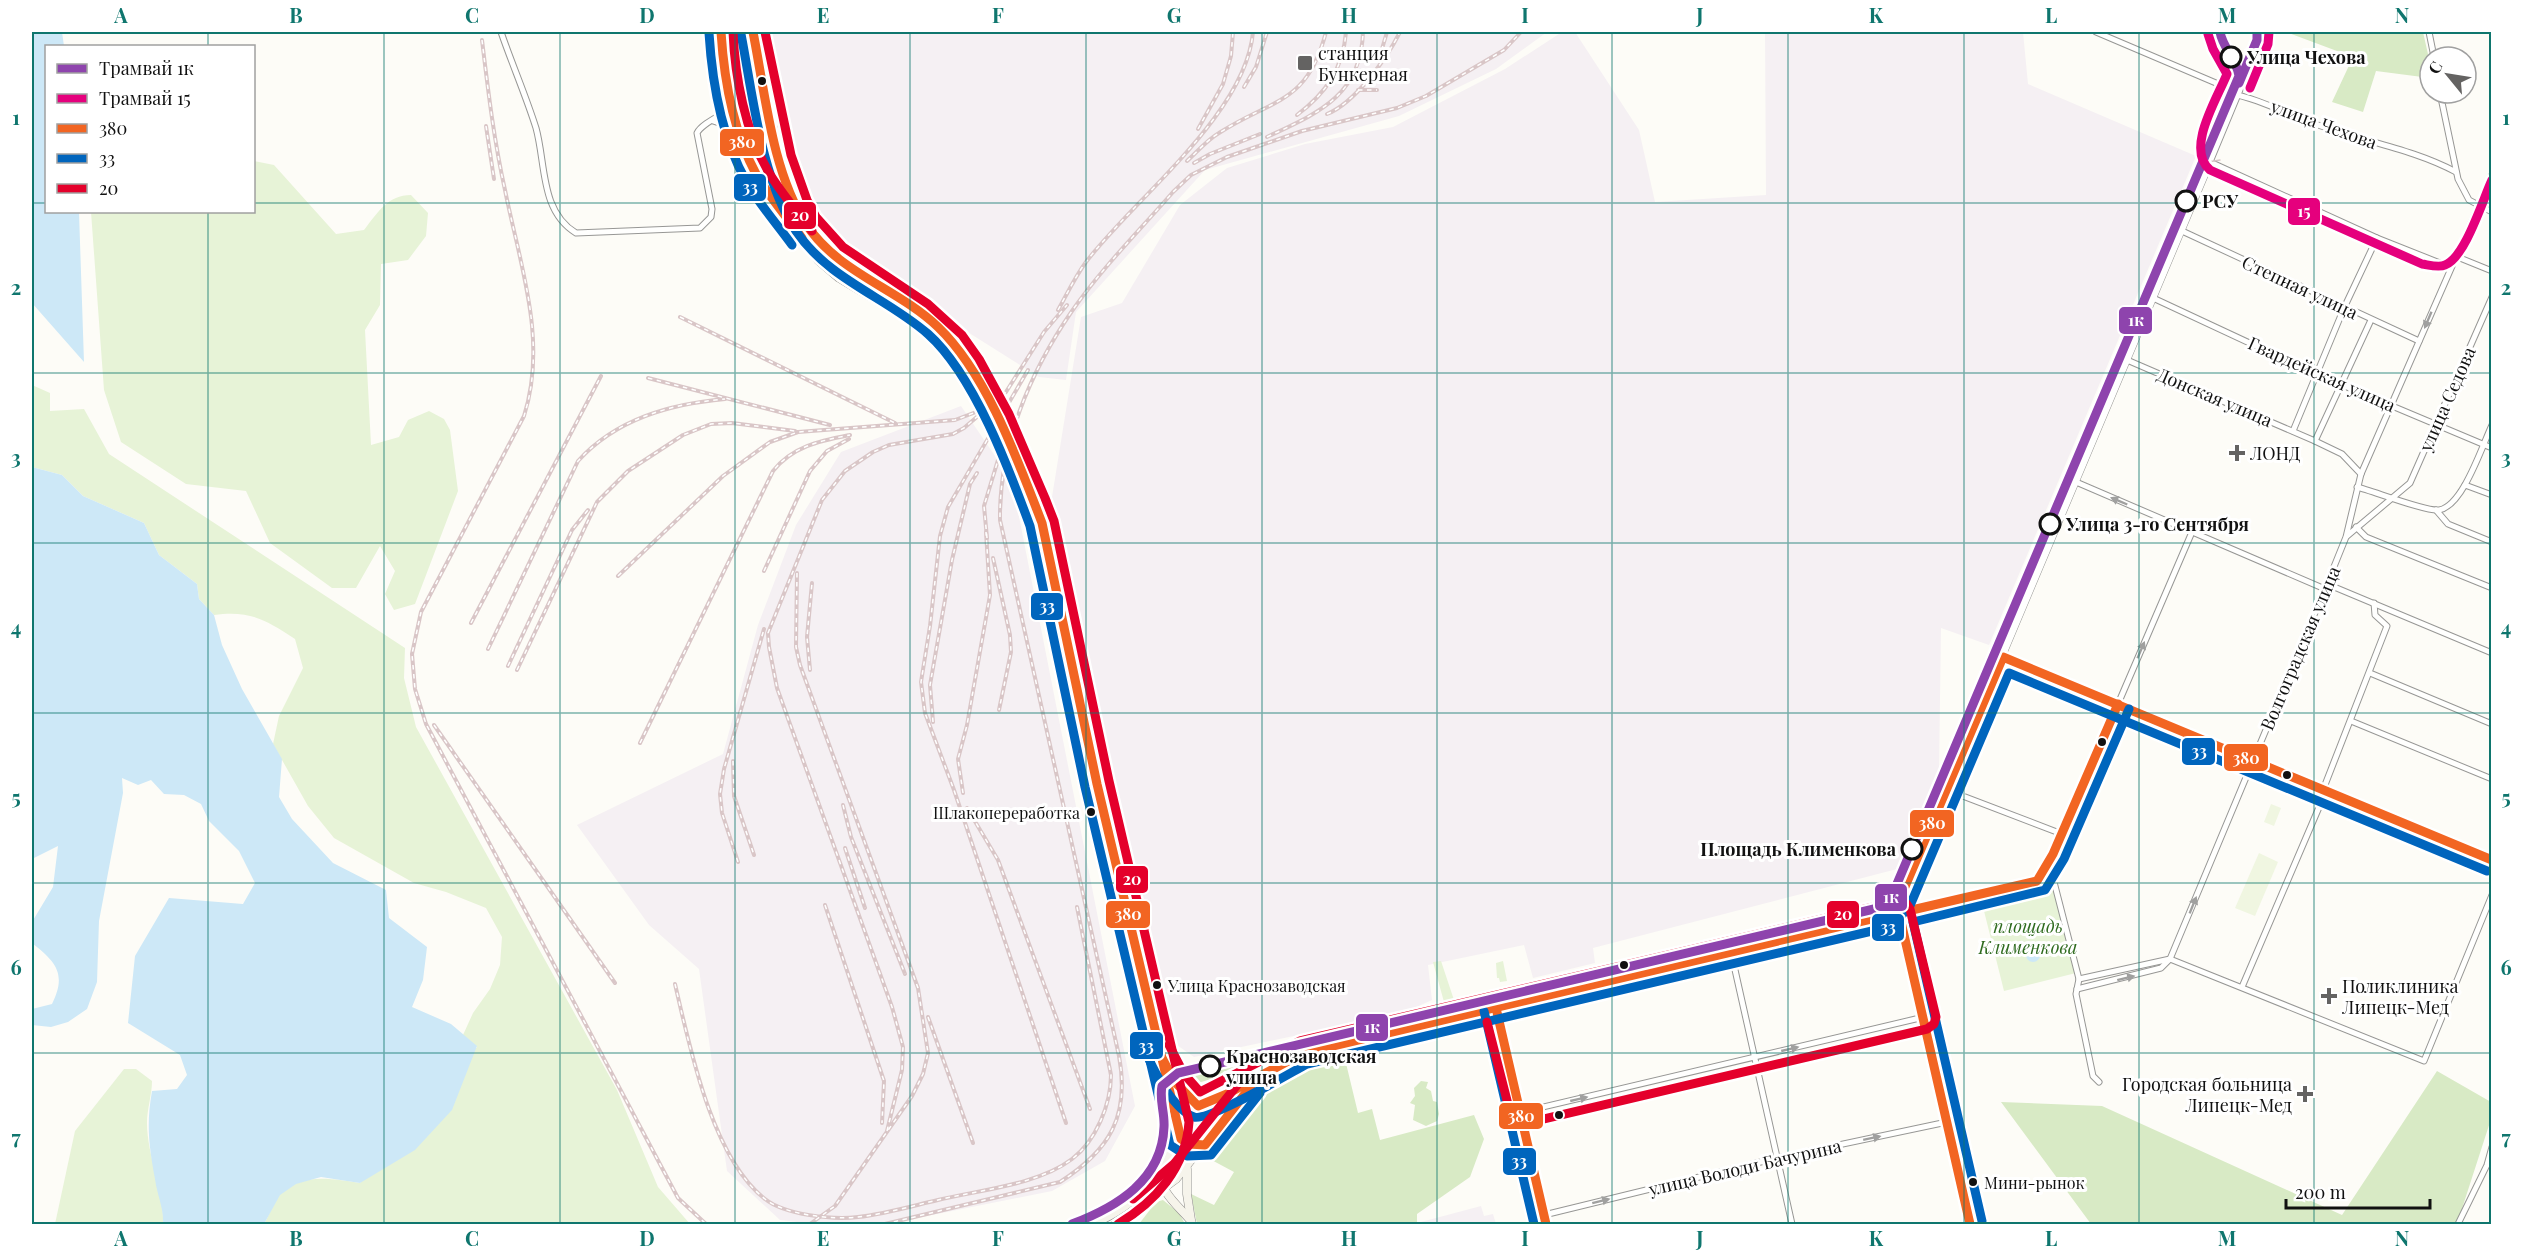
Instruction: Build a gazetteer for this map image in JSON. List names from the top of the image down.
{
  "streets": {
    "street": [
      "улица Чехова",
      "Степная улица",
      "Гвардейская улица",
      "Донская улица",
      "улица Седова",
      "Волгоградская улица",
      "улица Володи Бачурина"
    ]
  },
  "crossings": [
    ["Степная улица", "Волгоградская улица"],
    ["Гвардейская улица", "улица Седова"],
    ["Гвардейская улица", "Волгоградская улица"],
    ["Донская улица", "Волгоградская улица"],
    ["улица Седова", "Волгоградская улица"]
  ],
  "one_way": ["улица Володи Бачурина"],
  "parks": ["площадь Клименкова"],
  "places": {
    "other": [
      "Улица Чехова",
      "РСУ",
      "Улица 3-го Сентября",
      "Шлакопереработка",
      "Площадь Клименкова",
      "Улица Краснозаводская",
      "Краснозаводская улица",
      "Мини-рынок"
    ],
    "transit": ["станция Бункерная"],
    "health": ["ЛОНД", "Поликлиника Липецк-Мед", "Городская больница Липецк-Мед"]
  },
  "lines": [
    "tram line 1к",
    "tram line 15",
    "transit line 380",
    "transit line 20",
    "transit line 33"
  ],
  "legend": [
    "Трамвай 1к",
    "Трамвай 15",
    "380",
    "33",
    "20"
  ],
  "scale_bar": "200 m",
  "north": "top left",
  "grid": {
    "columns": [
      "A",
      "B",
      "C",
      "D",
      "E",
      "F",
      "G",
      "H",
      "I",
      "J",
      "K",
      "L",
      "M",
      "N"
    ],
    "rows": [
      "1",
      "2",
      "3",
      "4",
      "5",
      "6",
      "7"
    ]
  }
}
